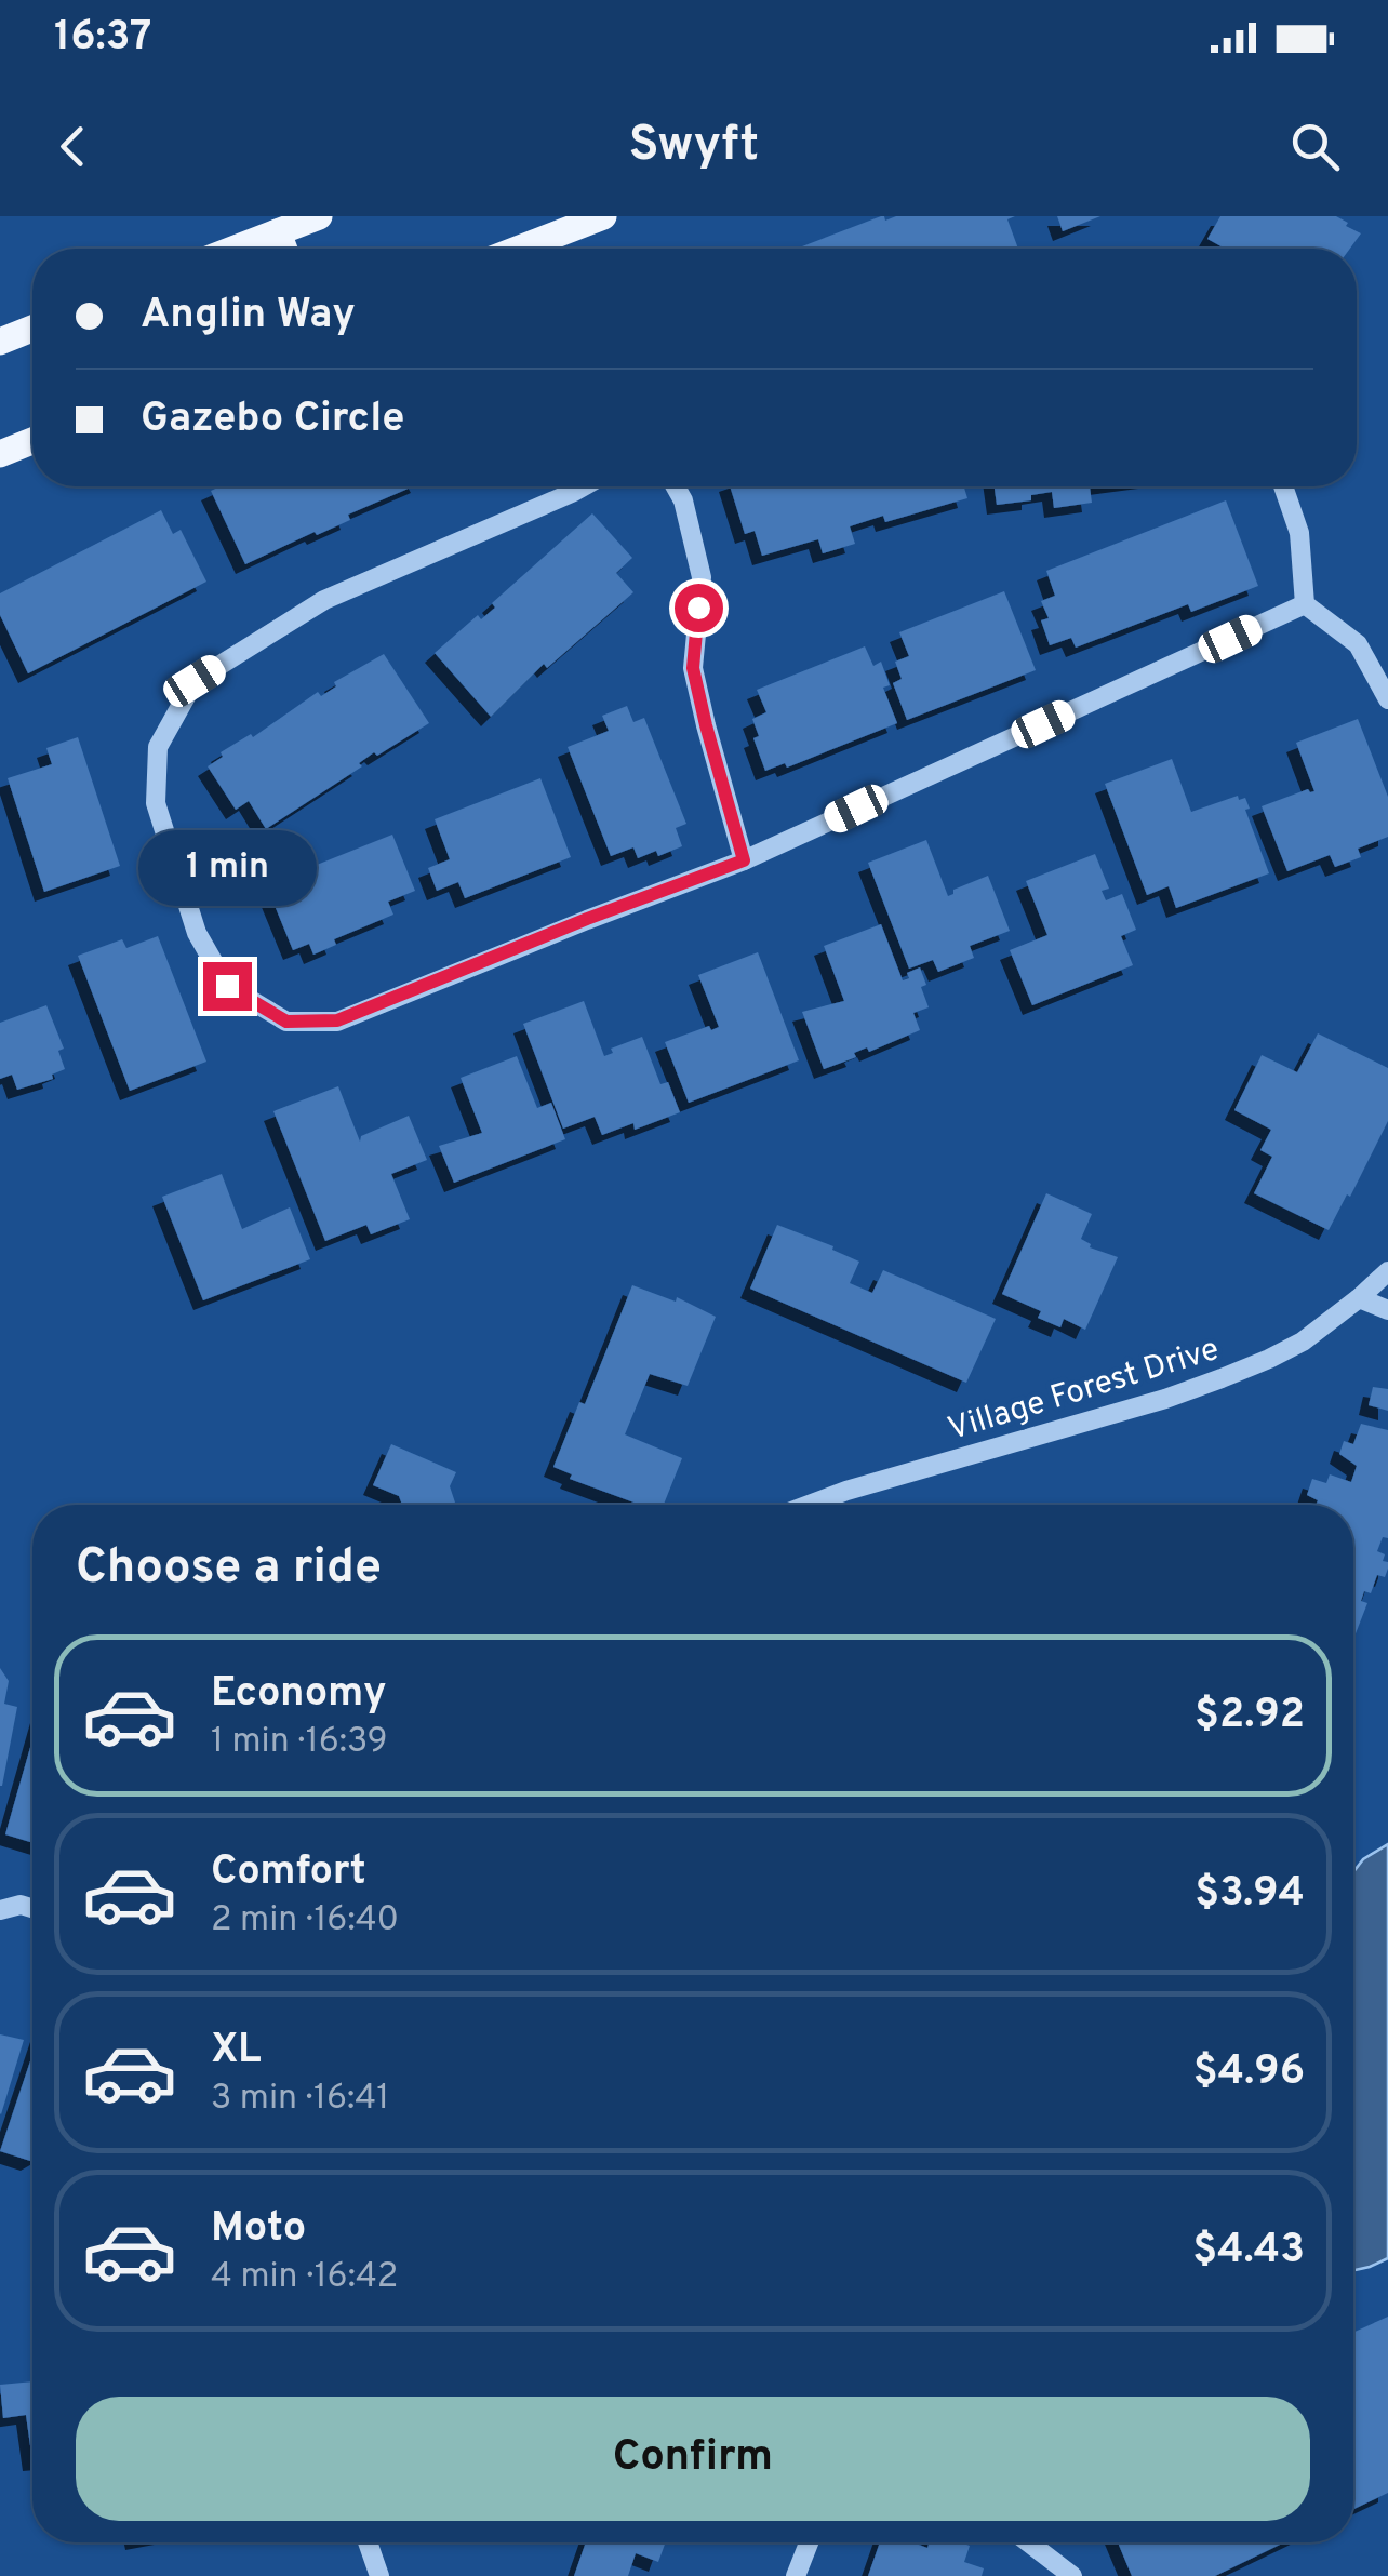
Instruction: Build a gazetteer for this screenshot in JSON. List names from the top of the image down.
{
  "streets": {
    "lane": ["Village Forest Drive"]
  },
  "page": {
    "status": "16:37",
    "header": "Swyft",
    "banner": ["Anglin Way", "Gazebo Circle"],
    "bubble": "1 min",
    "heading": "Choose a ride",
    "list": [
      {
        "name": "Economy",
        "note": "1 min · 16:39",
        "value": "$2.92"
      },
      {
        "name": "Comfort",
        "note": "2 min · 16:40",
        "value": "$3.94"
      },
      {
        "name": "XL",
        "note": "3 min · 16:41",
        "value": "$4.96"
      },
      {
        "name": "Moto",
        "note": "4 min · 16:42",
        "value": "$4.43"
      }
    ],
    "buttons": "Confirm"
  }
}
